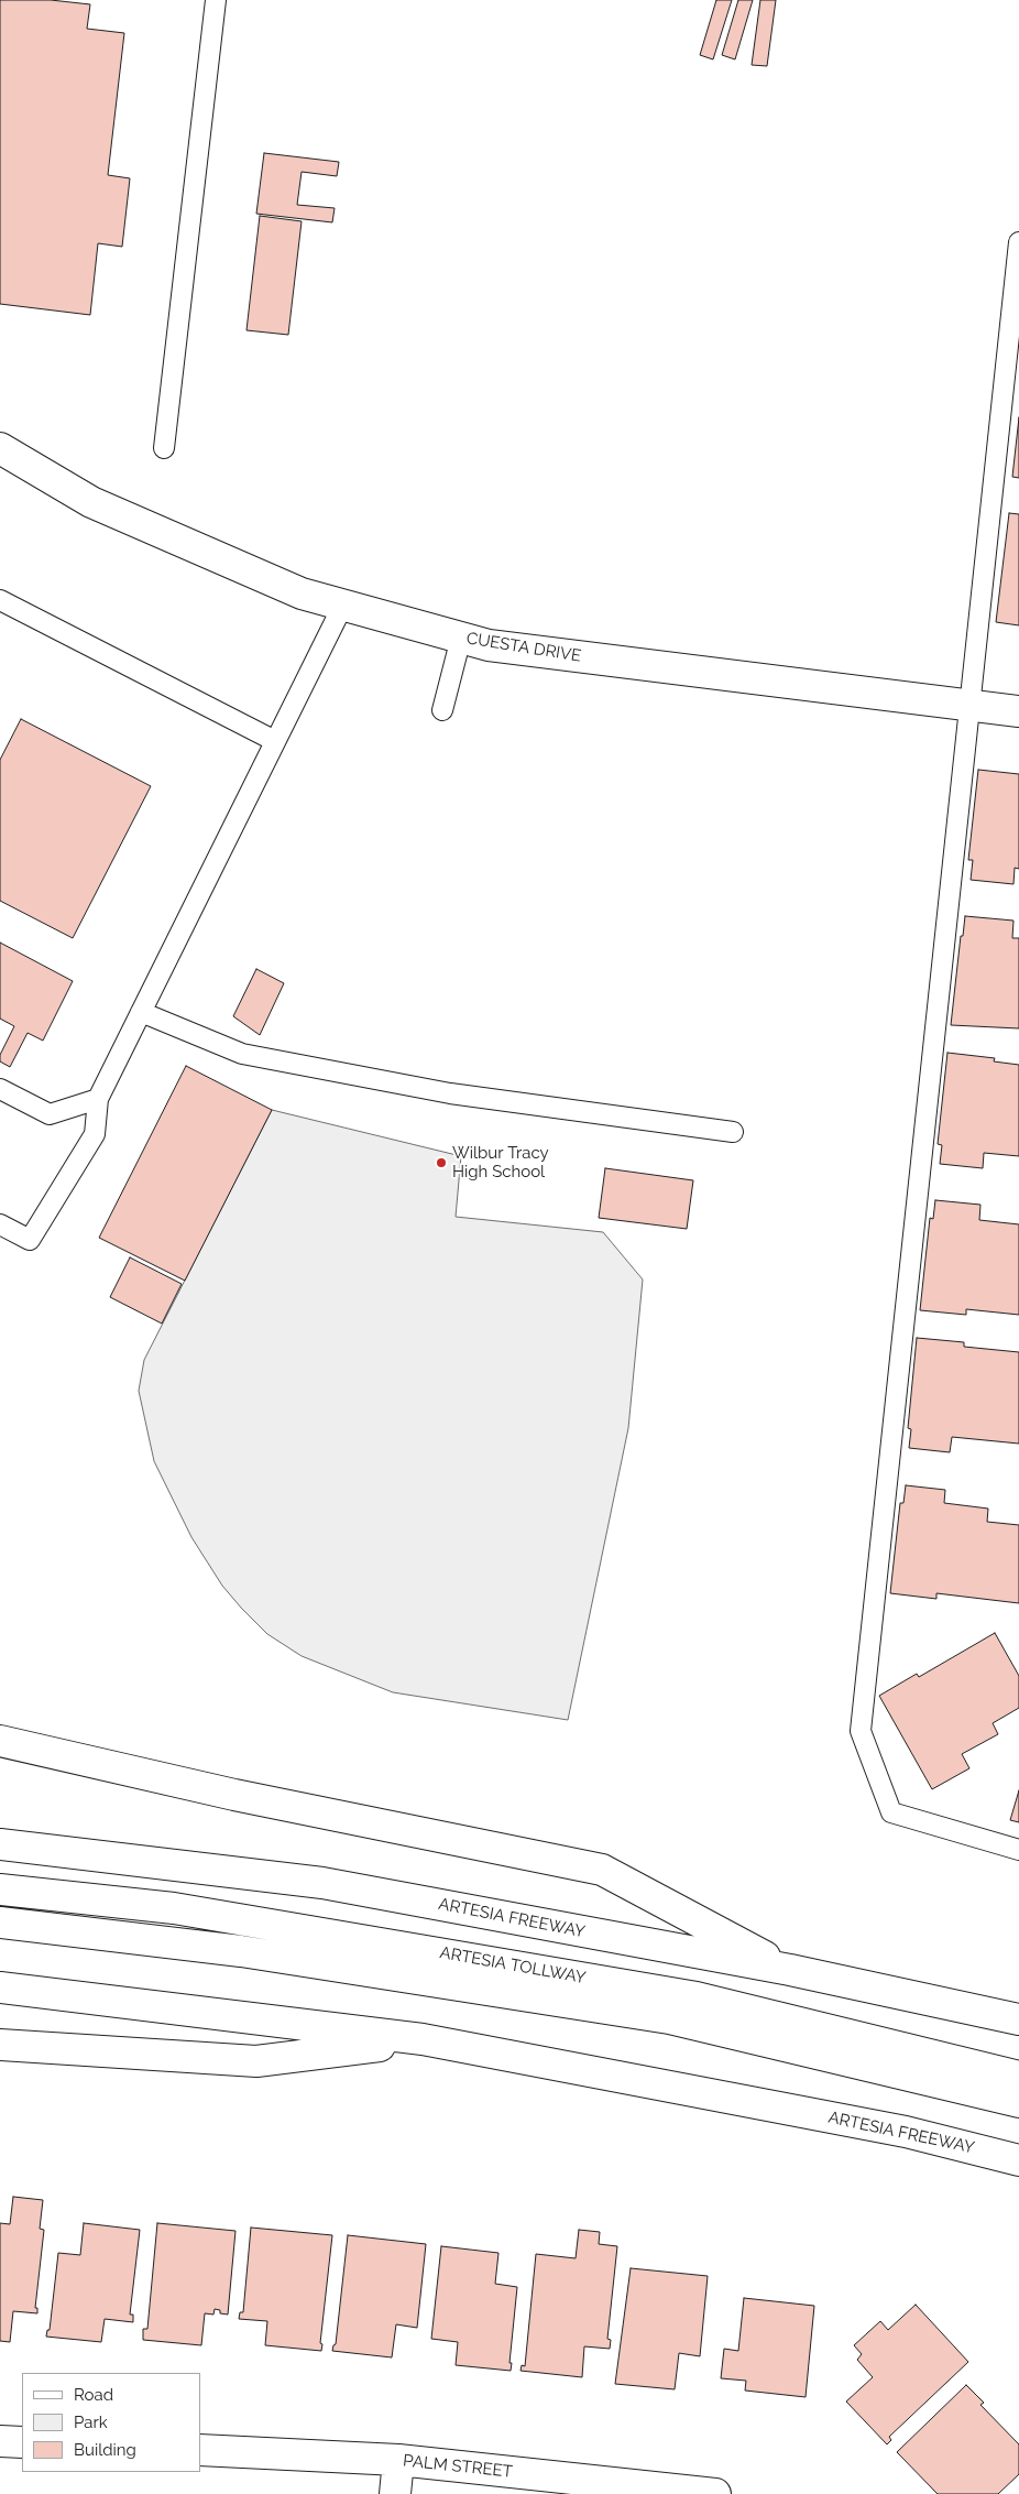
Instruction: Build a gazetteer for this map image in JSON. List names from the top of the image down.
{
  "streets": {
    "main road": [
      "CUESTA DRIVE",
      "ARTESIA FREEWAY",
      "ARTESIA TOLLWAY",
      "PALM STREET"
    ]
  },
  "places": ["Wilbur Tracy High School"],
  "legend": ["Road", "Park", "Building"]
}
